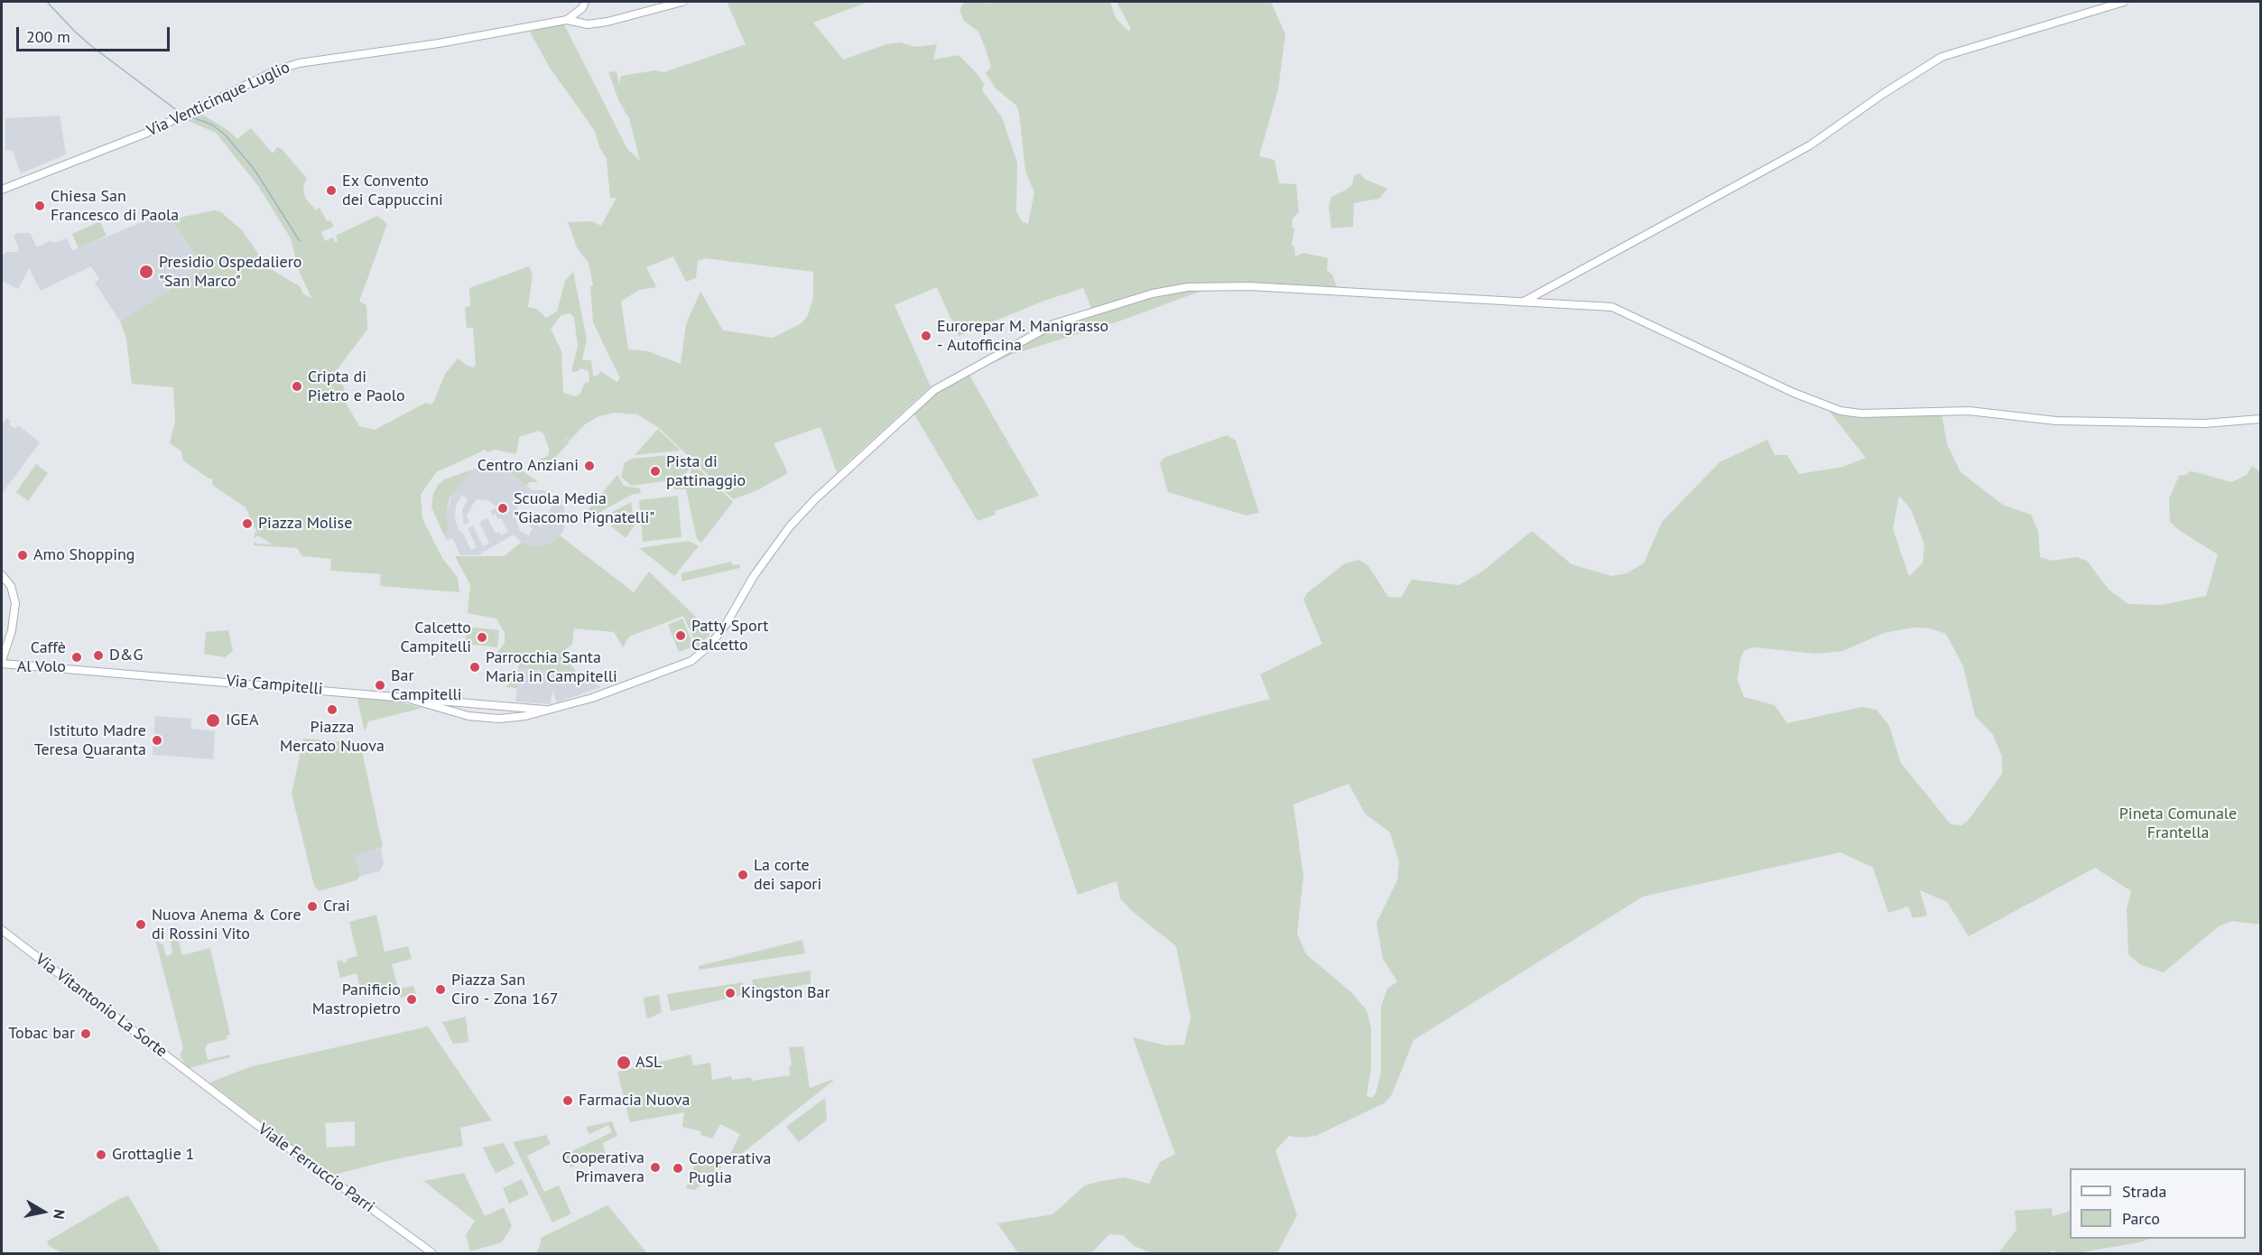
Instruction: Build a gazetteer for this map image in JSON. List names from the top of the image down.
{
  "streets": {
    "street": [
      "Via Venticinque Luglio",
      "Via Campitelli",
      "Via Vitantonio La Sorte",
      "Viale Ferruccio Parri"
    ]
  },
  "crossings": [
    ["Via Vitantonio La Sorte", "Viale Ferruccio Parri"]
  ],
  "parks": ["Pineta Comunale Frantella"],
  "places": [
    "Ex Convento dei Cappuccini",
    "Chiesa San Francesco di Paola",
    "Presidio Ospedaliero \"San Marco\"",
    "Eurorepar M. Manigrasso - Autofficina",
    "Cripta di Pietro e Paolo",
    "Centro Anziani",
    "Pista di pattinaggio",
    "Scuola Media \"Giacomo Pignatelli\"",
    "Piazza Molise",
    "Amo Shopping",
    "Patty Sport Calcetto",
    "Calcetto Campitelli",
    "D&G",
    "Caffè Al Volo",
    "Parrocchia Santa Maria in Campitelli",
    "Bar Campitelli",
    "Piazza Mercato Nuova",
    "IGEA",
    "Istituto Madre Teresa Quaranta",
    "La corte dei sapori",
    "Crai",
    "Nuova Anema & Core di Rossini Vito",
    "Piazza San Ciro - Zona 167",
    "Kingston Bar",
    "Panificio Mastropietro",
    "Tobac bar",
    "ASL",
    "Farmacia Nuova",
    "Grottaglie 1",
    "Cooperativa Primavera",
    "Cooperativa Puglia"
  ],
  "legend": ["Strada", "Parco"],
  "scale_bar": "200 m",
  "north": "right"
}
